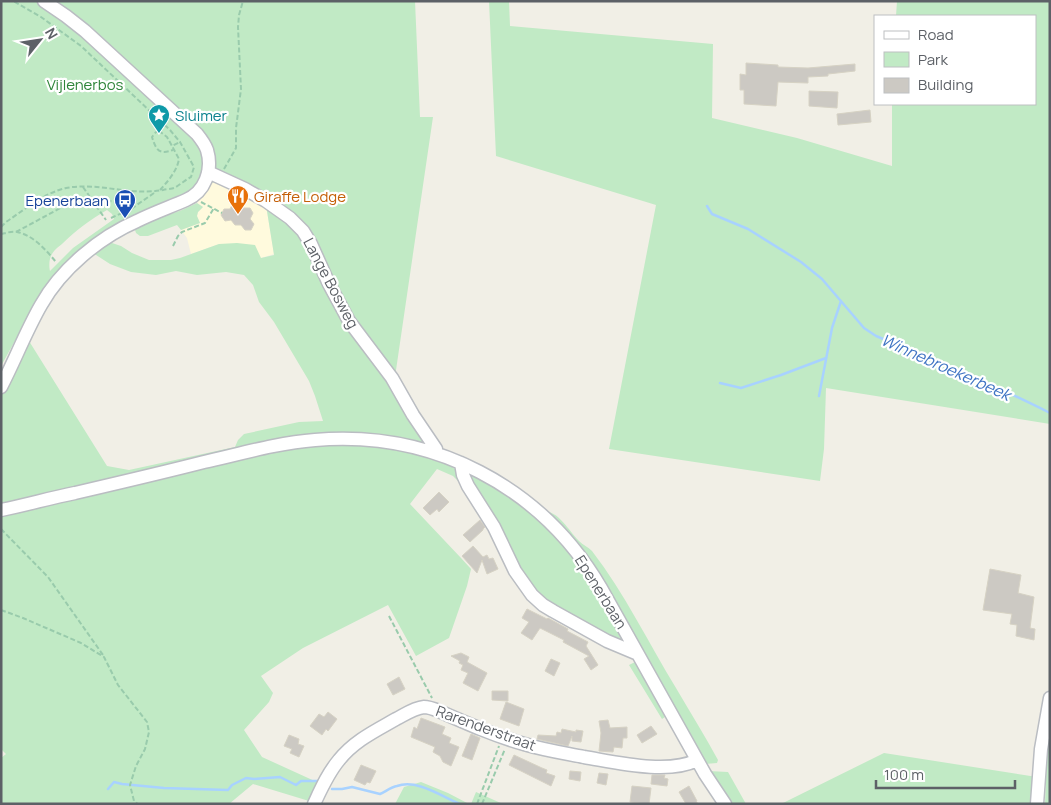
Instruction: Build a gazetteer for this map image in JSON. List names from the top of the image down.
{
  "streets": {
    "street": ["Lange Bosweg", "Epenerbaan", "Rarenderstraat"]
  },
  "crossings": [
    ["Lange Bosweg", "Epenerbaan"],
    ["Epenerbaan", "Rarenderstraat"]
  ],
  "water": ["Winnebroekerbeek"],
  "parks": ["Vijlenerbos"],
  "places": {
    "place": ["Sluimer"],
    "restaurant": ["Giraffe Lodge"],
    "bus stop": ["Epenerbaan"]
  },
  "legend": ["Road", "Park", "Building"],
  "scale_bar": "100 m",
  "north": "top right"
}
